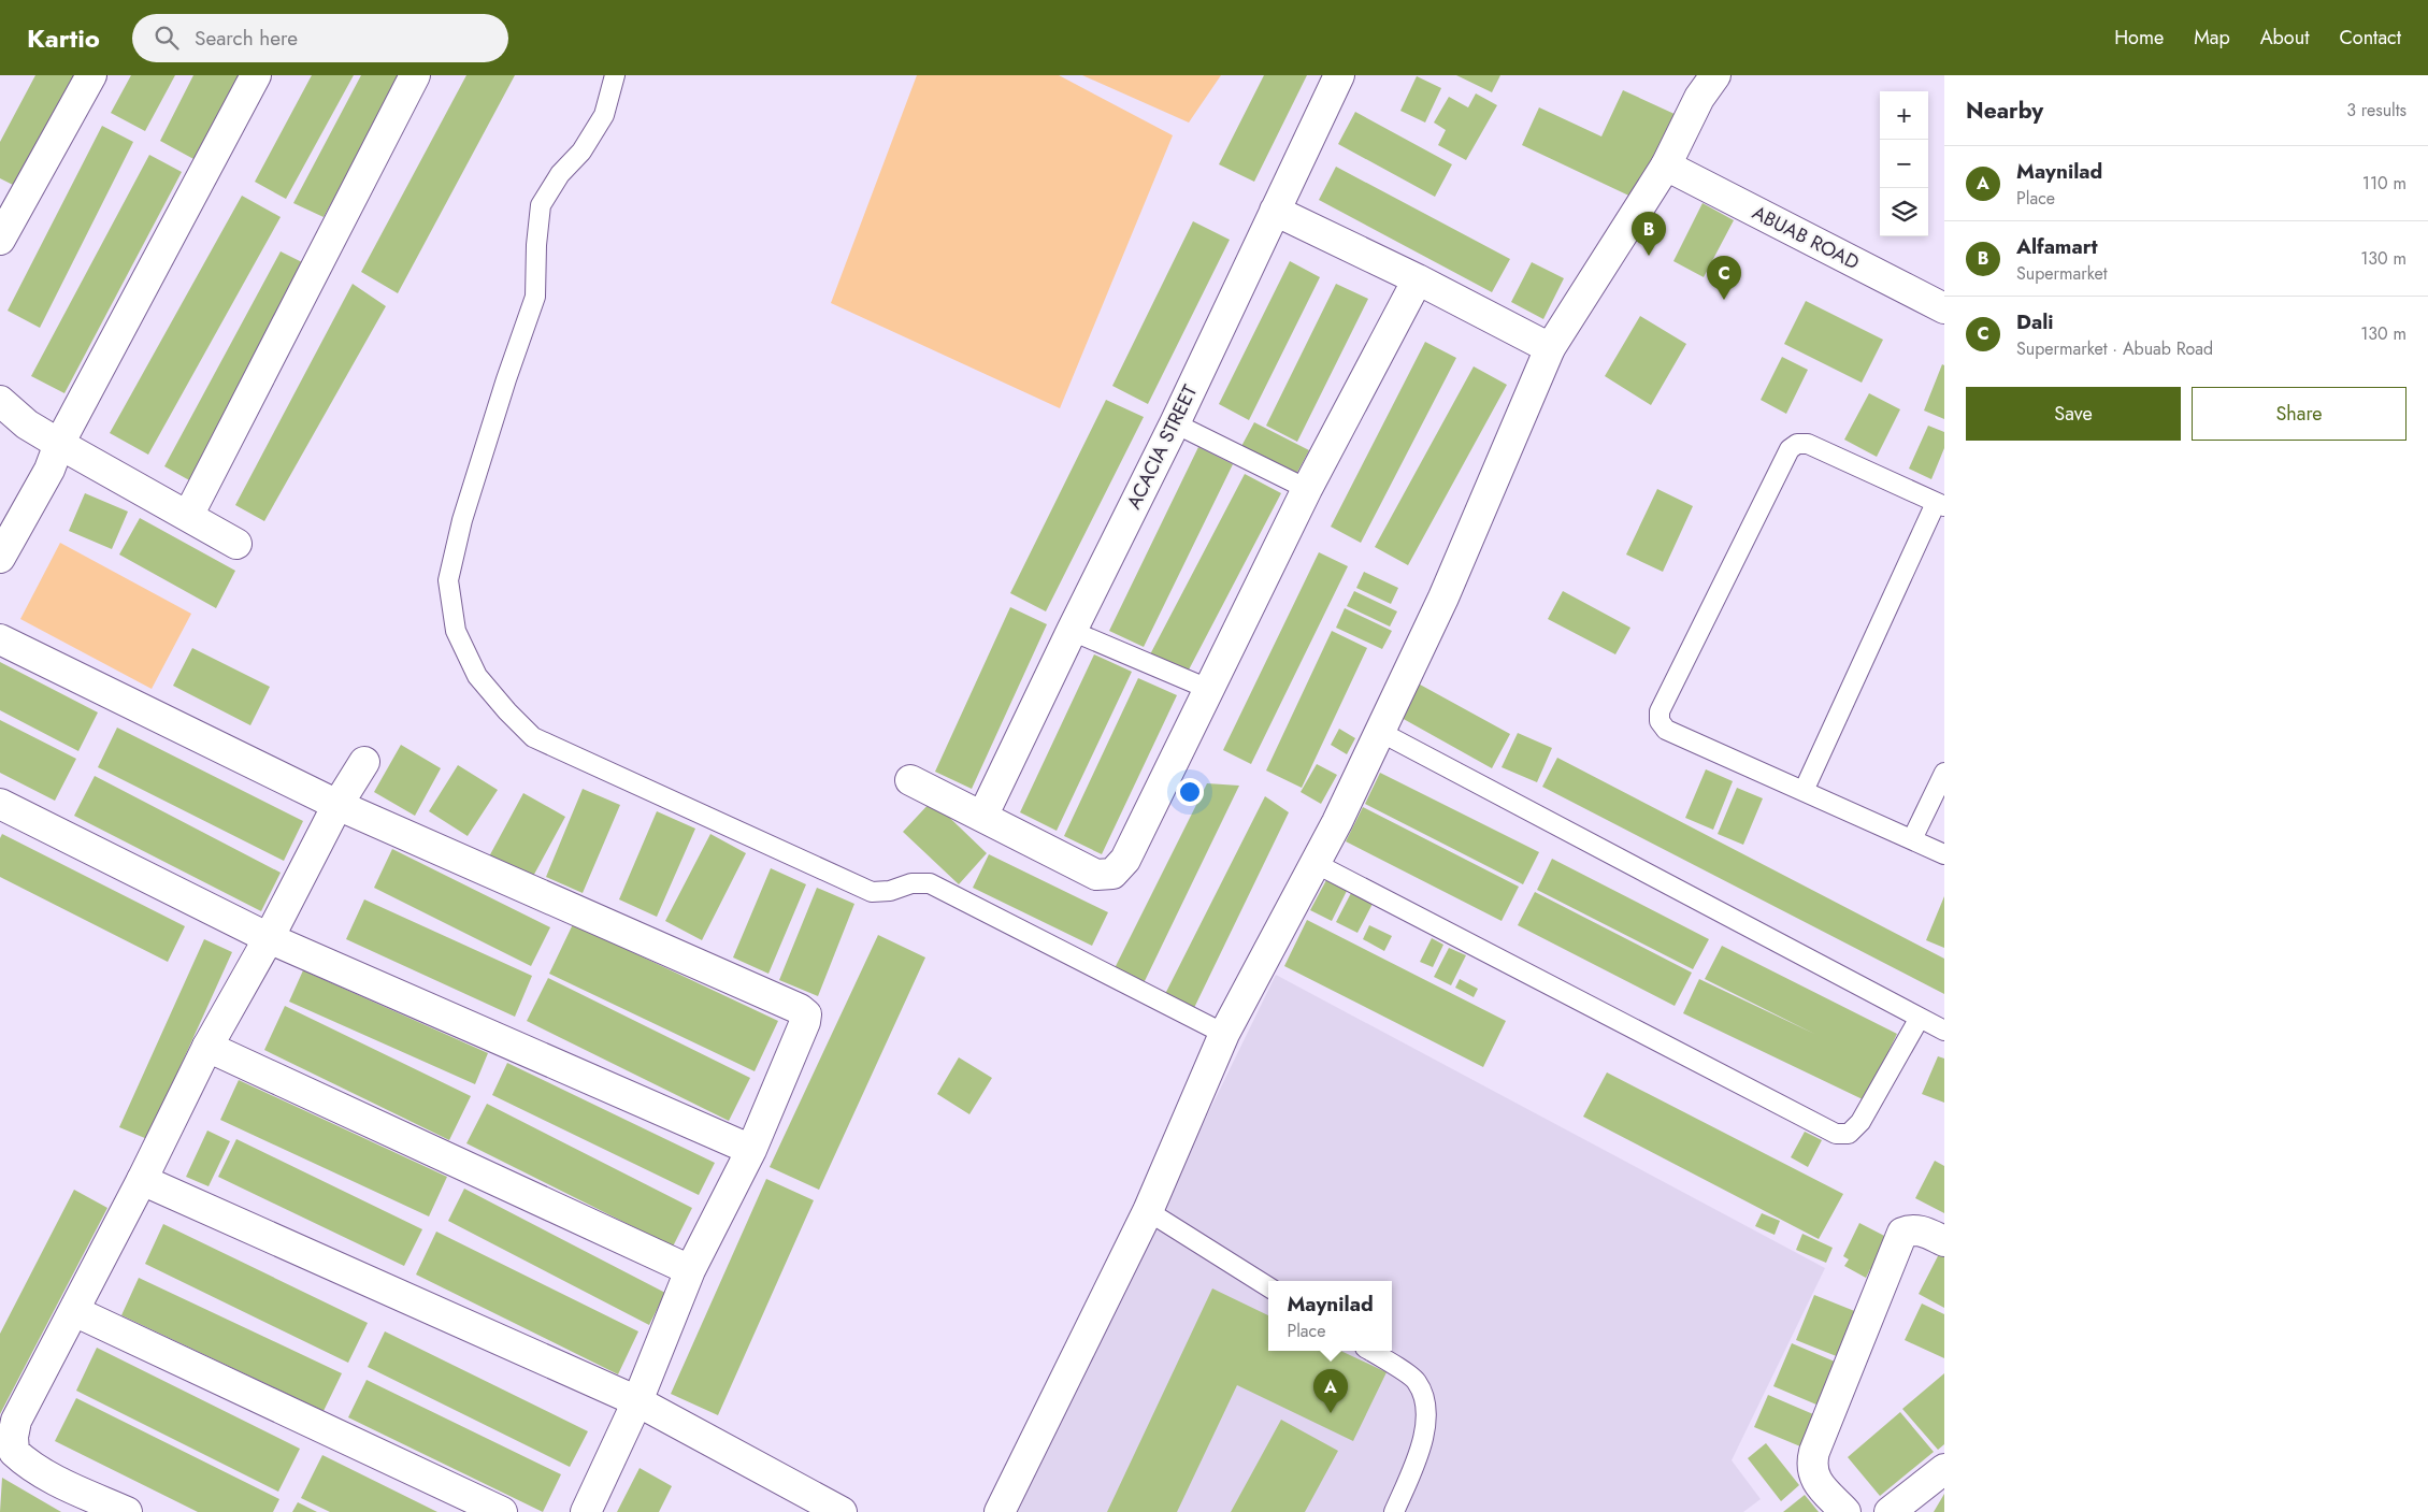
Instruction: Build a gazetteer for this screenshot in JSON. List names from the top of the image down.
{
  "streets": {
    "street": ["ABUAB ROAD", "ACACIA STREET"]
  },
  "page": {
    "header": "Kartio",
    "search": "Search here",
    "nav": [
      "Home",
      "Map",
      "About",
      "Contact"
    ],
    "heading": ["Nearby", "3 results"],
    "map_buttons": ["+", "−"],
    "list": [
      {
        "mark": "A",
        "name": "Maynilad",
        "note": "Place",
        "value": "110 m"
      },
      {
        "mark": "B",
        "name": "Alfamart",
        "note": "Supermarket",
        "value": "130 m"
      },
      {
        "mark": "C",
        "name": "Dali",
        "note": "Supermarket · Abuab Road",
        "value": "130 m"
      }
    ],
    "pins": ["B", "C", "A"],
    "buttons": ["Save", "Share"],
    "popup": ["Maynilad", "Place"]
  }
}
